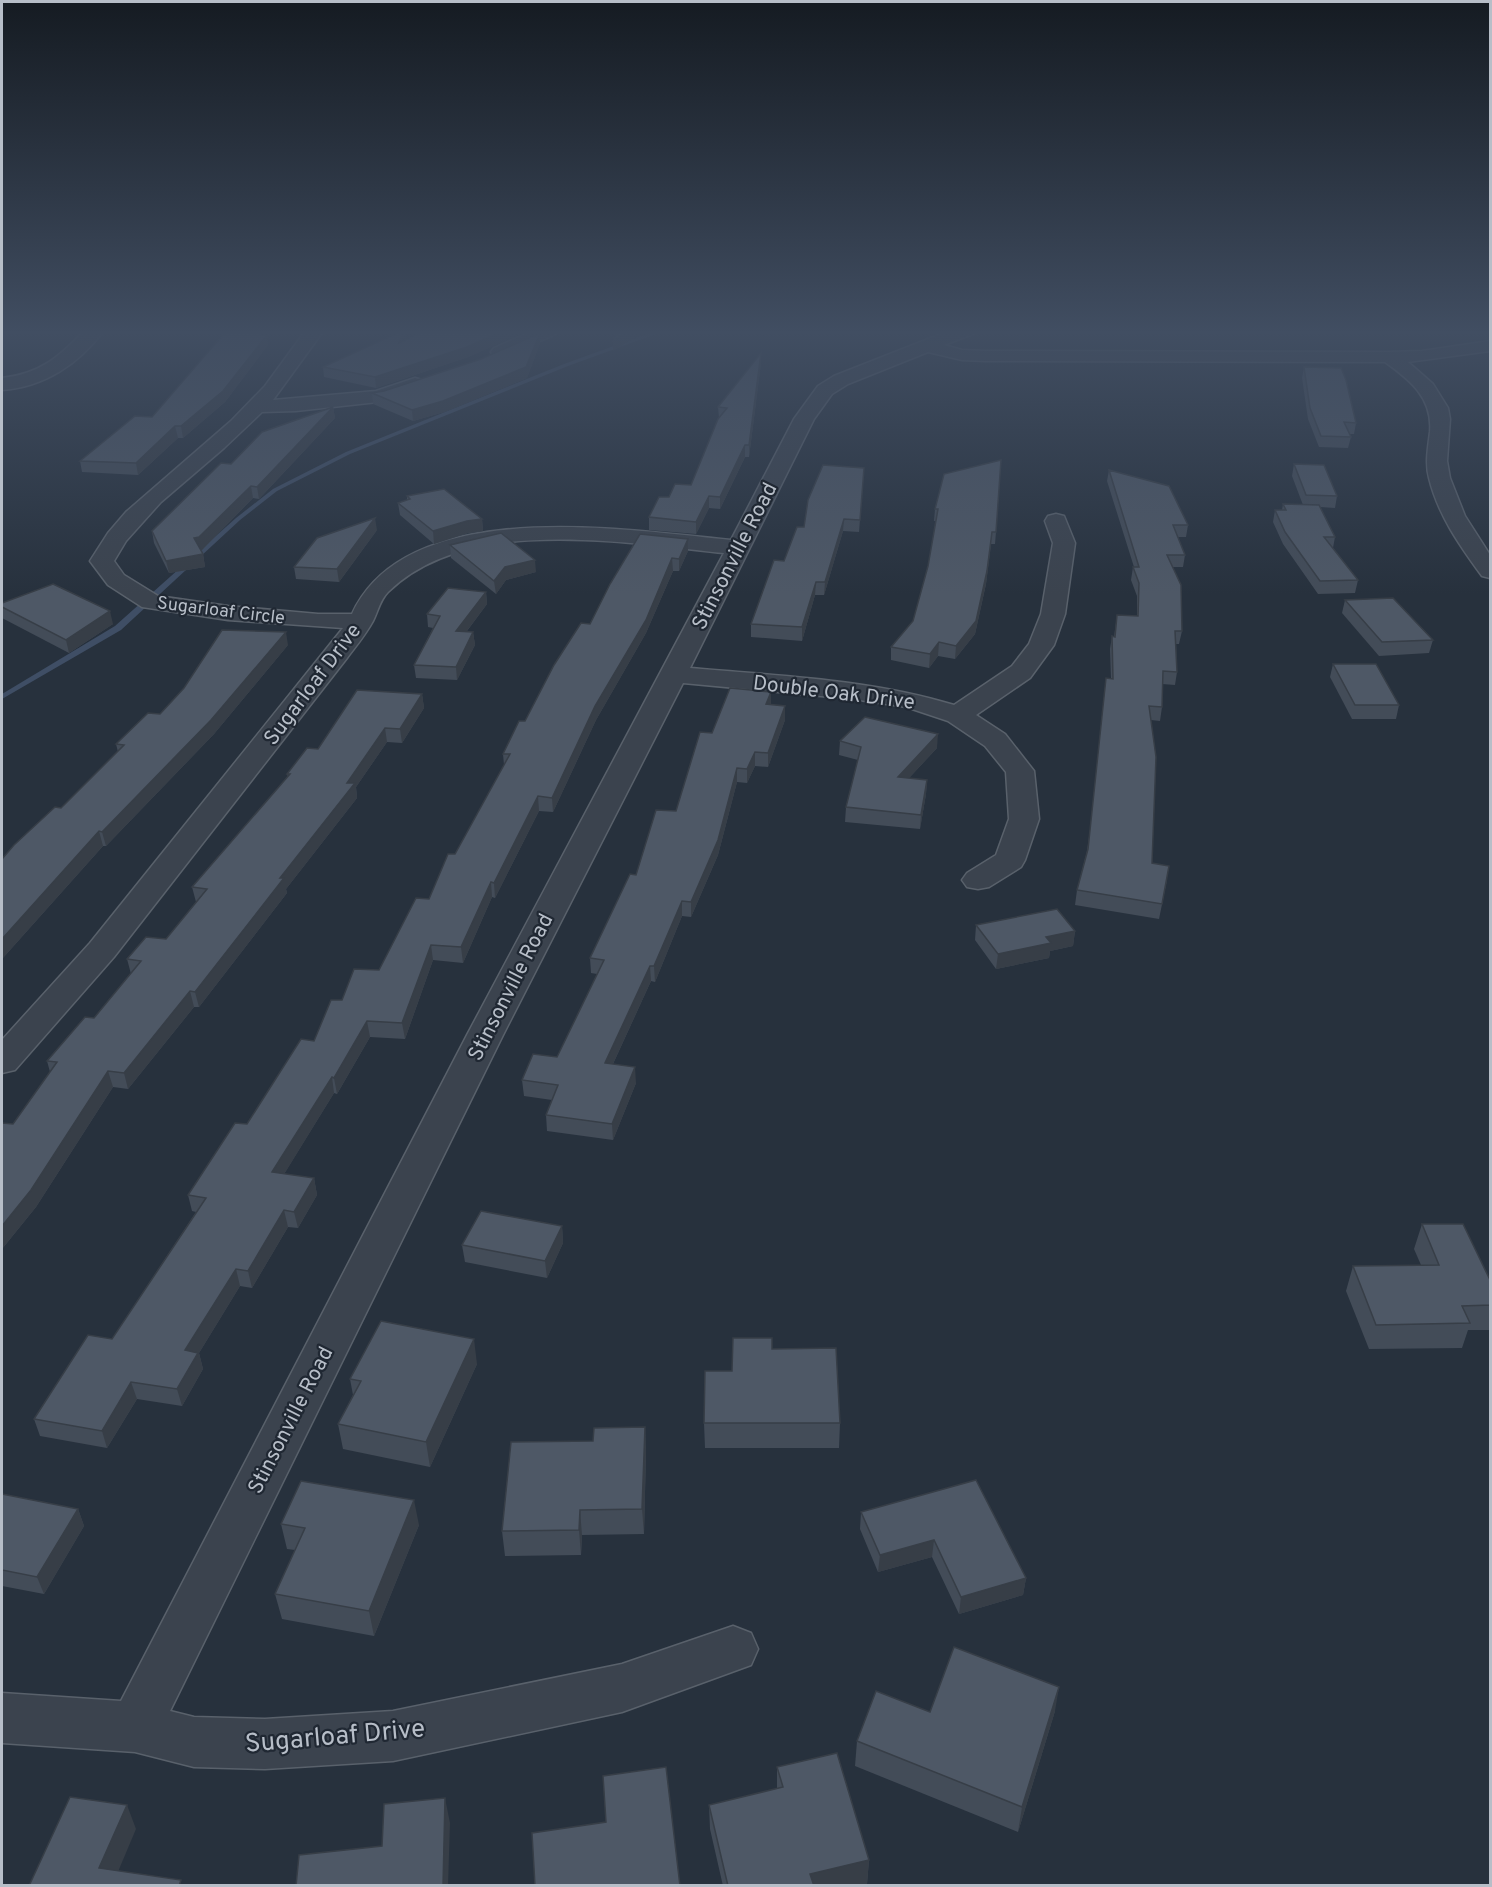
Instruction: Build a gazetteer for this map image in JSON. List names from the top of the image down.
{
  "streets": {
    "street": [
      "Stinsonville Road",
      "Sugarloaf Circle",
      "Sugarloaf Drive",
      "Double Oak Drive"
    ]
  },
  "crossings": [
    ["Stinsonville Road", "Sugarloaf Drive"],
    ["Stinsonville Road", "Double Oak Drive"],
    ["Sugarloaf Circle", "Sugarloaf Drive"]
  ]
}
